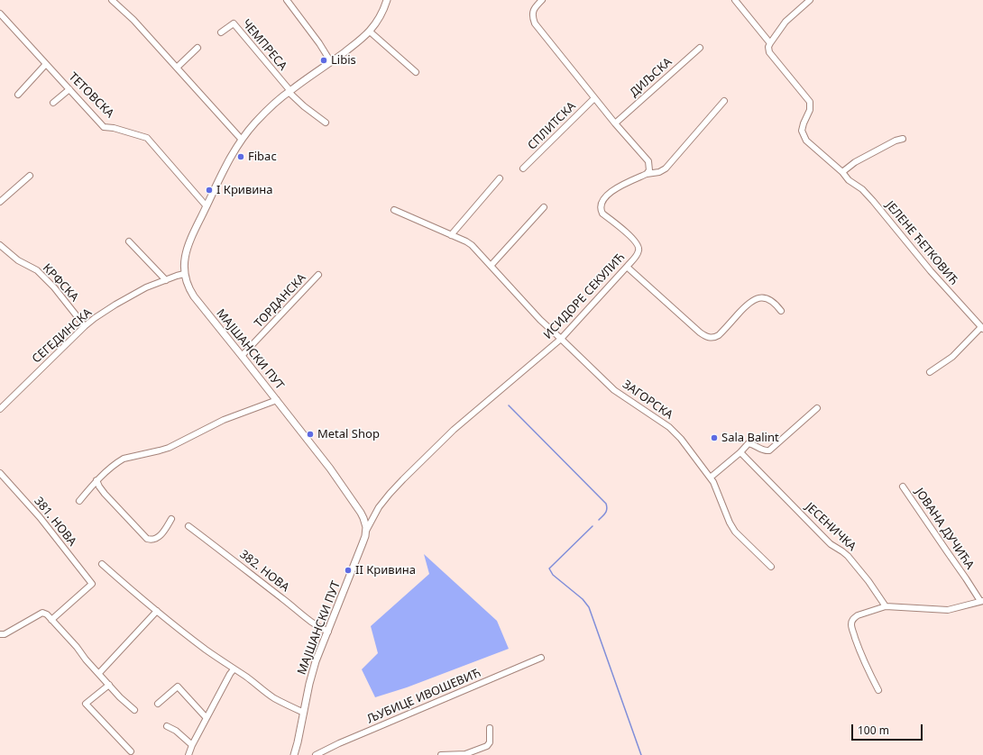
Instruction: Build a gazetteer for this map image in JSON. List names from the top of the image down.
{
  "streets": {
    "street": [
      "ЧЕМПРЕСА",
      "ДИЉСКА",
      "ТЕТОВСКА",
      "СПЛИТСКА",
      "ЈЕЛЕНЕ ЋЕТКОВИЋ",
      "КРФСКА",
      "ИСИДОРЕ СЕКУЛИЋ",
      "ТОРДАНСКА",
      "СЕГЕДИНСКА",
      "МАЈШАНСКИ ПУТ",
      "ЗАГОРСКА",
      "381. НОВА",
      "ЈЕСЕНИЧКА",
      "ЈОВАНА ДУЧИЋА",
      "382. НОВА",
      "ЉУБИЦЕ ИВОШЕВИЋ"
    ]
  },
  "crossings": [
    ["ЧЕМПРЕСА", "МАЈШАНСКИ ПУТ"],
    ["ТЕТОВСКА", "МАЈШАНСКИ ПУТ"],
    ["КРФСКА", "СЕГЕДИНСКА"],
    ["ИСИДОРЕ СЕКУЛИЋ", "МАЈШАНСКИ ПУТ"],
    ["ИСИДОРЕ СЕКУЛИЋ", "ЗАГОРСКА"],
    ["ТОРДАНСКА", "МАЈШАНСКИ ПУТ"],
    ["СЕГЕДИНСКА", "МАЈШАНСКИ ПУТ"],
    ["МАЈШАНСКИ ПУТ", "382. НОВА"]
  ],
  "places": [
    "Libis",
    "Fibac",
    "I Кривина",
    "Metal Shop",
    "Sala Balint",
    "II Кривина"
  ],
  "scale_bar": "100 m"
}
